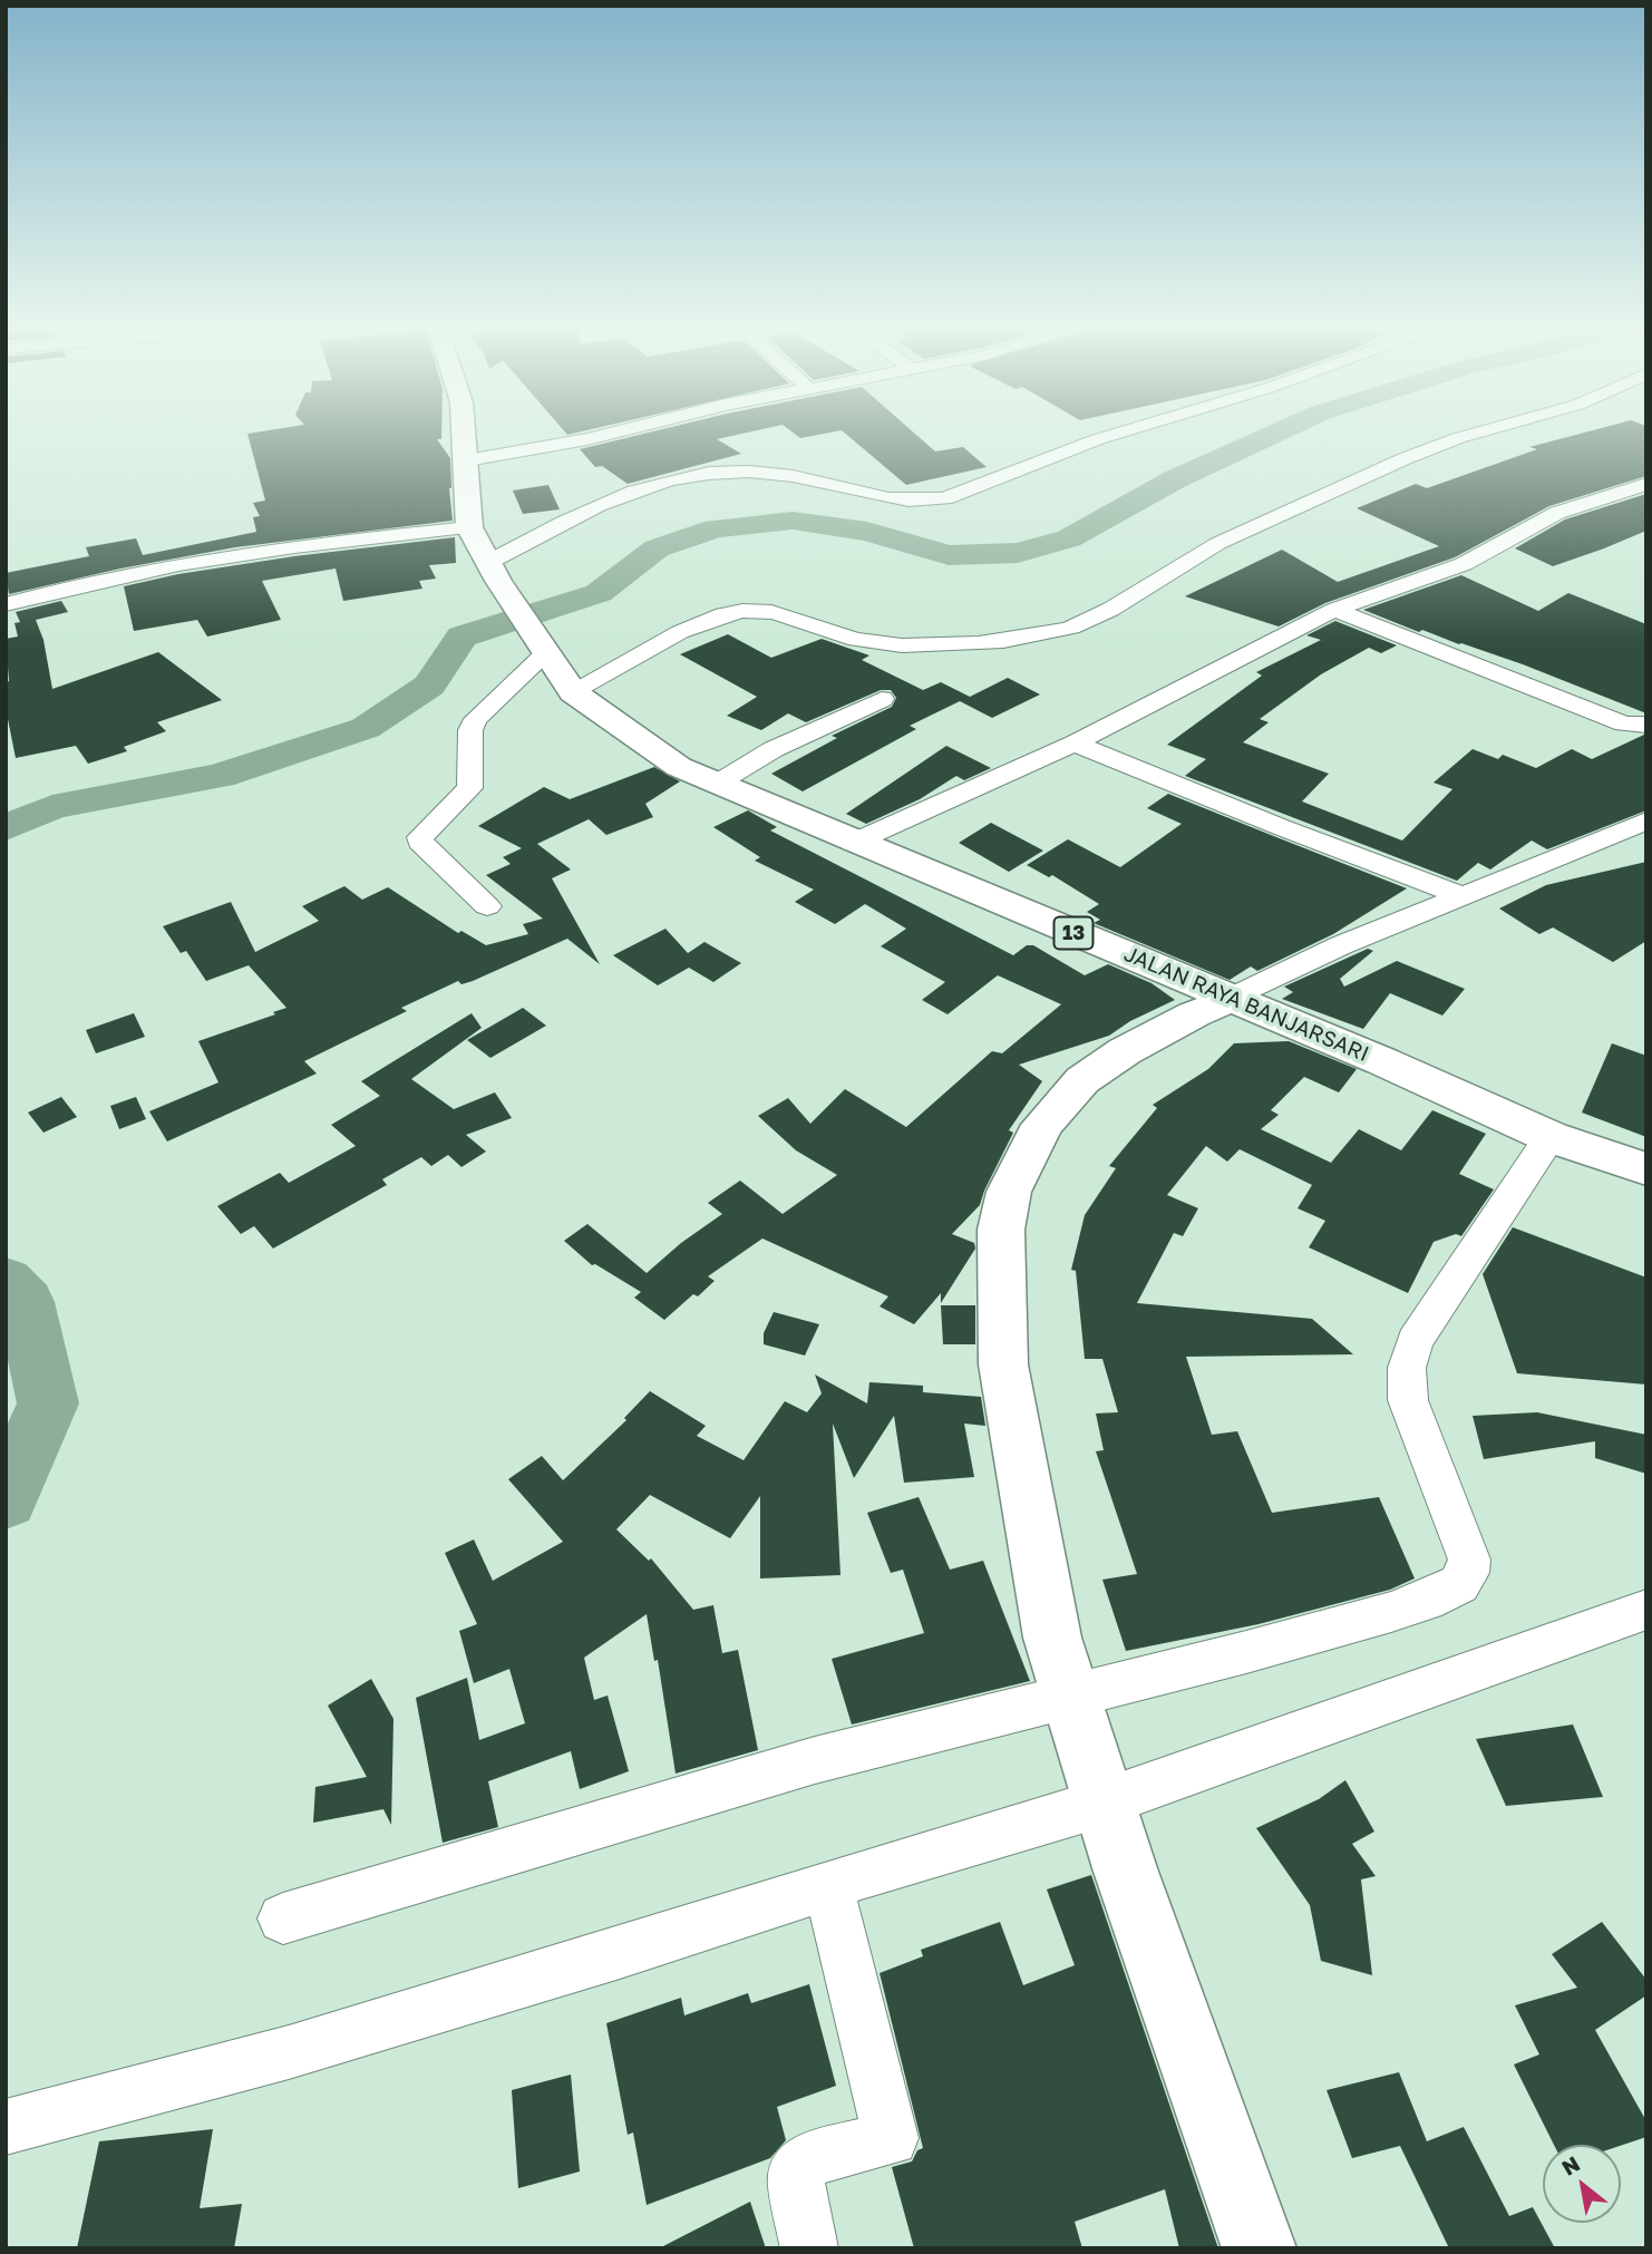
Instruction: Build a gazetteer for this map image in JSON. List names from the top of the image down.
{
  "streets": {
    "main road": ["13", "JALAN RAYA BANJARSARI"]
  },
  "crossings": [
    ["13", "JALAN RAYA BANJARSARI"]
  ],
  "north": "top left"
}
